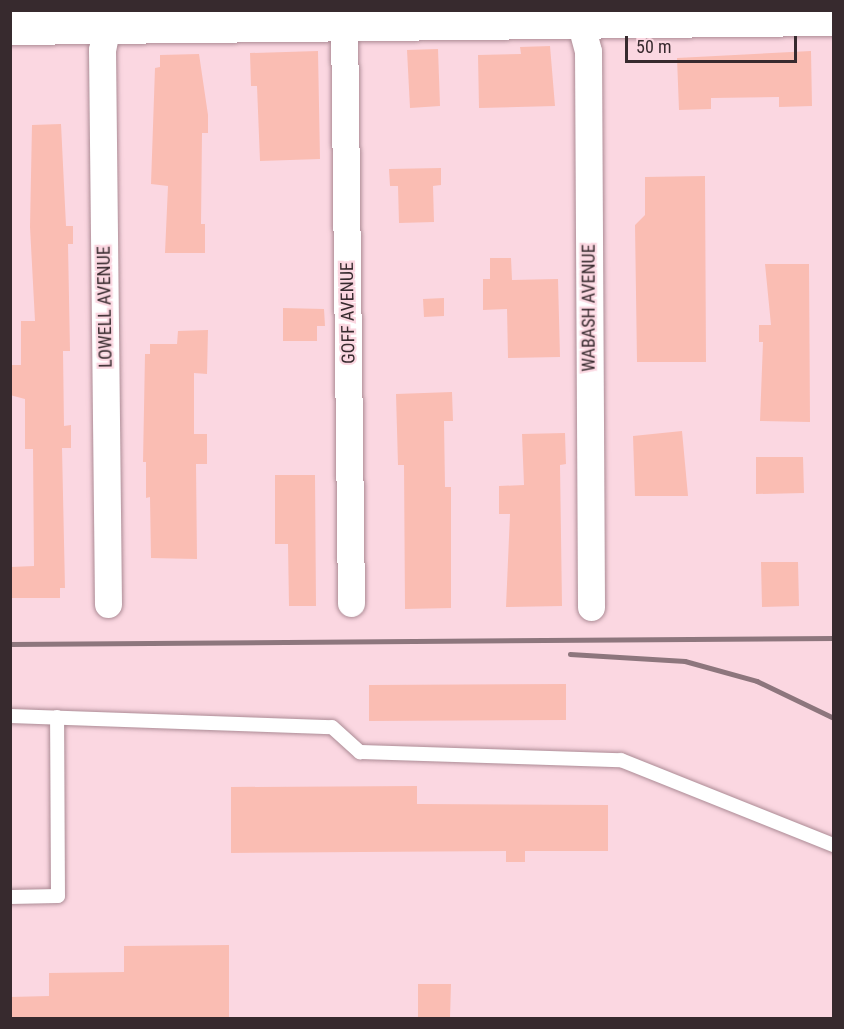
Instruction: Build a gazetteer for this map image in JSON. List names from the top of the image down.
{
  "streets": {
    "street": ["LOWELL AVENUE", "WABASH AVENUE", "GOFF AVENUE"]
  },
  "scale_bar": "50 m"
}
